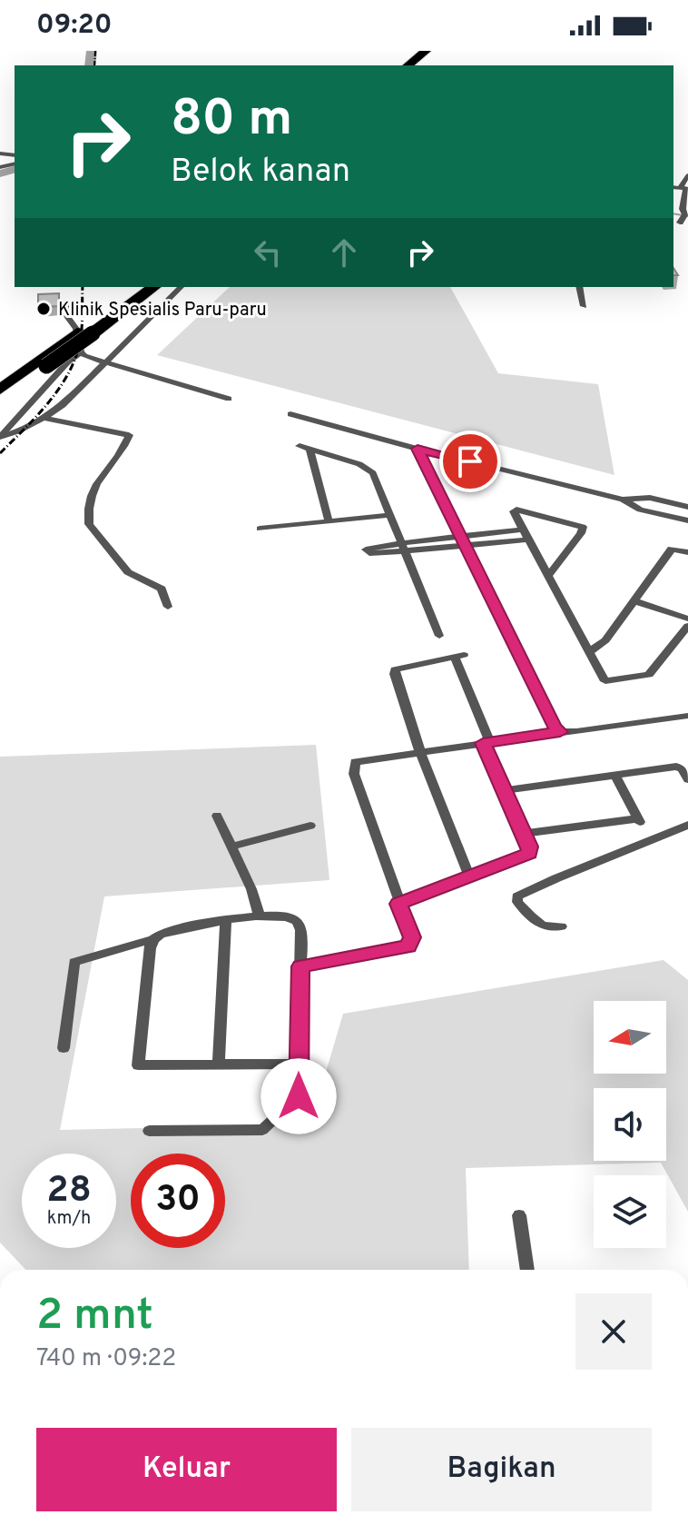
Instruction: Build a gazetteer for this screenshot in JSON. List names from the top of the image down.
{
  "places": ["Klinik Spesialis Paru-paru"],
  "north": "left",
  "page": {
    "status": "09:20",
    "turn": ["80 m", "Belok kanan"],
    "speed": "28 km/h",
    "limit": "30",
    "heading": ["2 mnt", "740 m · 09:22"],
    "buttons": ["Keluar", "Bagikan"]
  }
}
